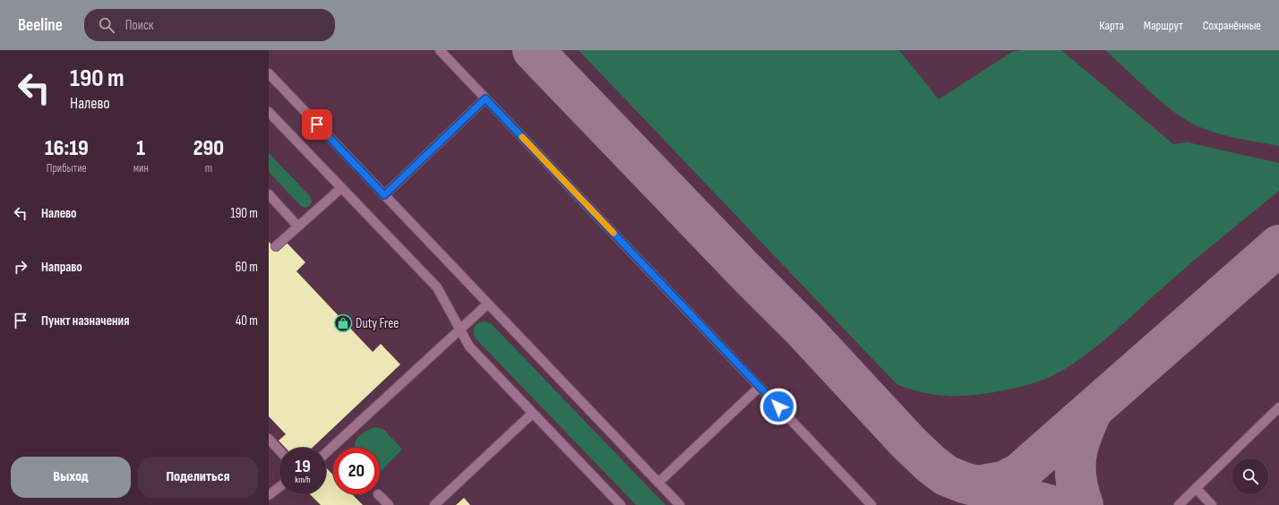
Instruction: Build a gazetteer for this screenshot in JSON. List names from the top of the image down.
{
  "places": {
    "shop": ["Duty Free"]
  },
  "page": {
    "header": "Beeline",
    "search": "Поиск",
    "nav": ["Карта", "Маршрут", "Сохранённые"],
    "turn": ["190 m", "Налево"],
    "eta": [
      "16:19",
      "Прибытие",
      "1",
      "мин",
      "290",
      "m"
    ],
    "list": [
      {
        "name": "Налево",
        "value": "190 m"
      },
      {
        "name": "Направо",
        "value": "60 m"
      },
      {
        "name": "Пункт назначения",
        "value": "40 m"
      }
    ],
    "speed": "19 km/h",
    "limit": "20",
    "buttons": ["Выход", "Поделиться"]
  }
}
